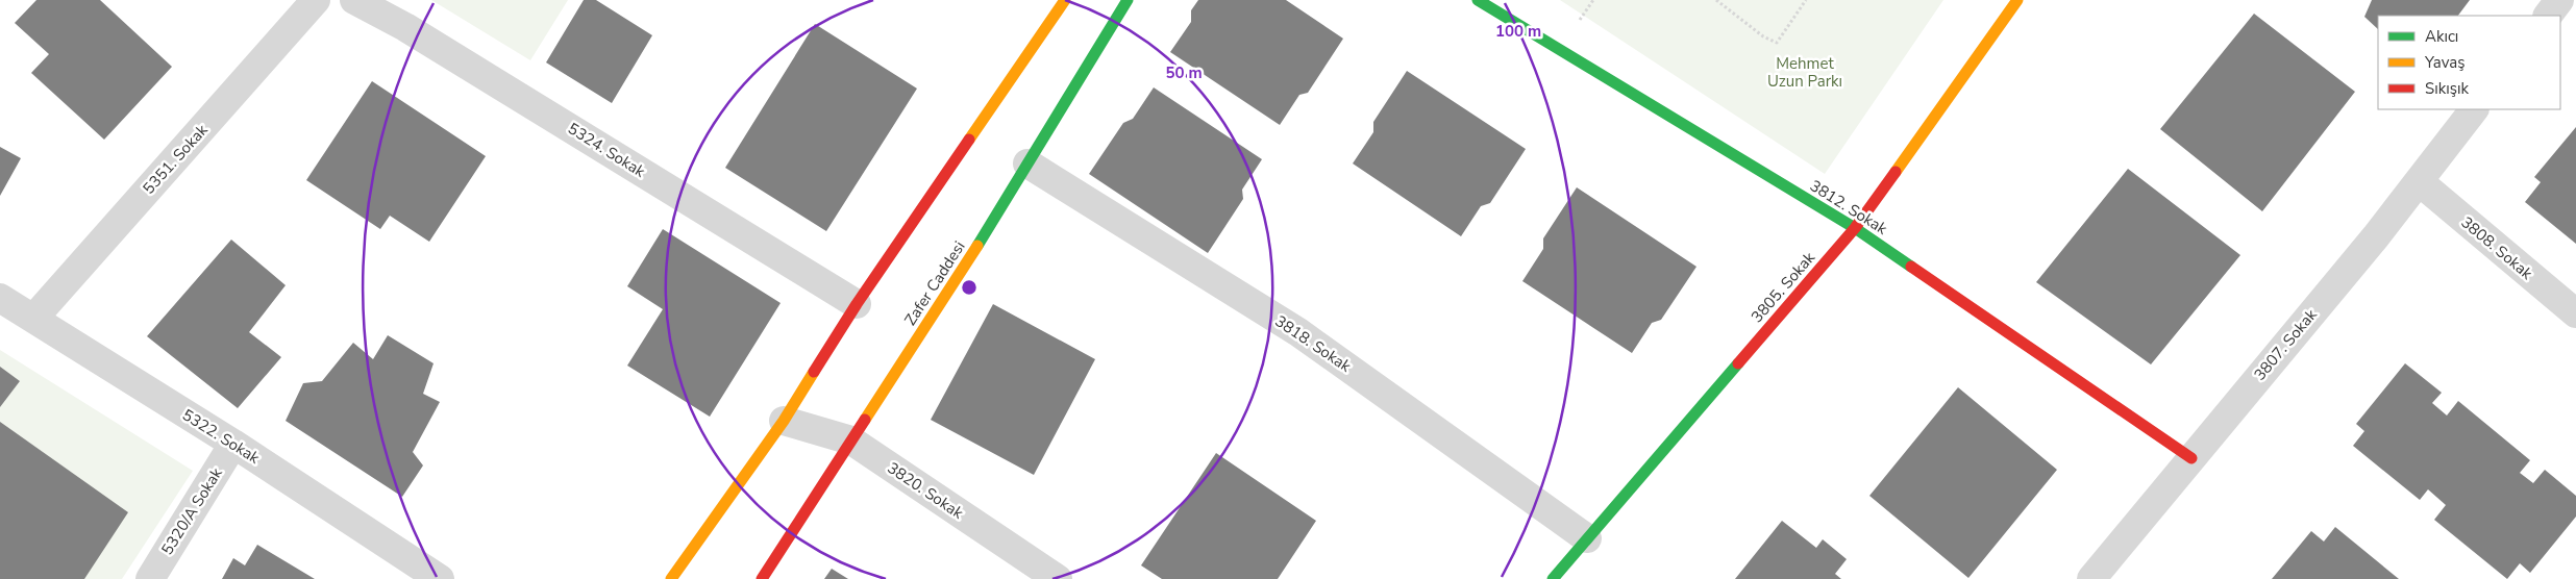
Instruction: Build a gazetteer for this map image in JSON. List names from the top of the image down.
{
  "streets": {
    "street": [
      "5324. Sokak",
      "5351. Sokak",
      "3812. Sokak",
      "3808. Sokak",
      "Zafer Caddesi",
      "3805. Sokak",
      "3818. Sokak",
      "3807. Sokak",
      "5322. Sokak",
      "3820. Sokak",
      "5320/A Sokak"
    ]
  },
  "crossings": [
    ["5351. Sokak", "5322. Sokak"],
    ["3812. Sokak", "3805. Sokak"],
    ["3812. Sokak", "3807. Sokak"],
    ["3808. Sokak", "3807. Sokak"],
    ["Zafer Caddesi", "3818. Sokak"],
    ["Zafer Caddesi", "3820. Sokak"],
    ["3805. Sokak", "3818. Sokak"],
    ["5322. Sokak", "5320/A Sokak"]
  ],
  "parks": ["Mehmet Uzun Parkı"],
  "legend": ["Akıcı", "Yavaş", "Sıkışık"],
  "rings": ["100 m", "50 m"]
}
